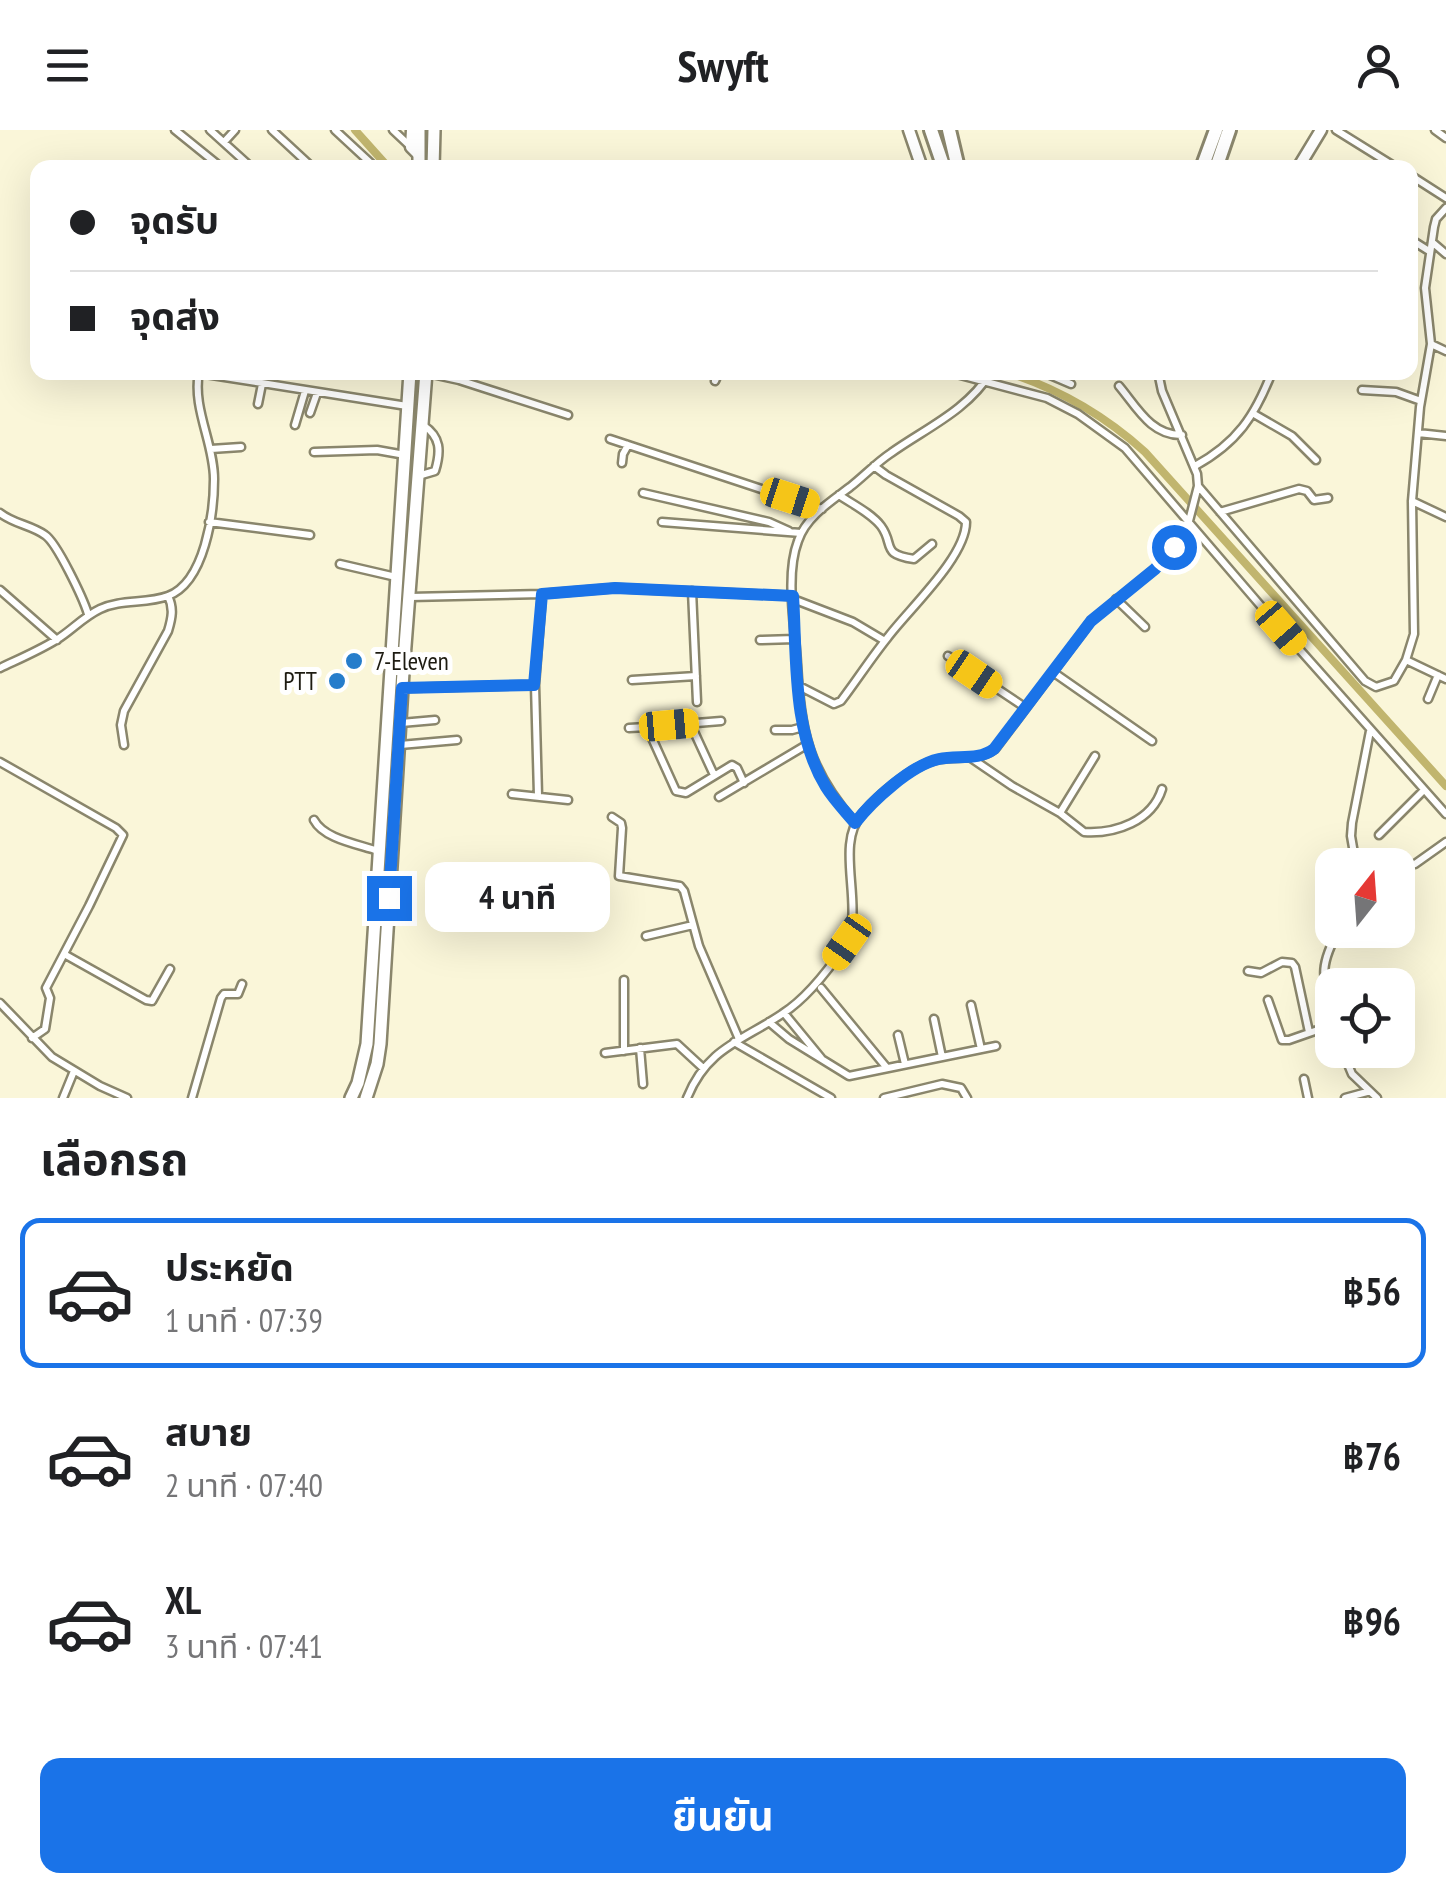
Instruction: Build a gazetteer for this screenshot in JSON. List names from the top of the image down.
{
  "places": ["7-Eleven", "PTT"],
  "north": "top",
  "page": {
    "header": "Swyft",
    "banner": ["จุดรับ", "จุดส่ง"],
    "bubble": "4 นาที",
    "heading": "เลือกรถ",
    "list": [
      {
        "name": "ประหยัด",
        "note": "1 นาที · 07:39",
        "value": "฿56"
      },
      {
        "name": "สบาย",
        "note": "2 นาที · 07:40",
        "value": "฿76"
      },
      {
        "name": "XL",
        "note": "3 นาที · 07:41",
        "value": "฿96"
      }
    ],
    "buttons": "ยืนยัน"
  }
}
